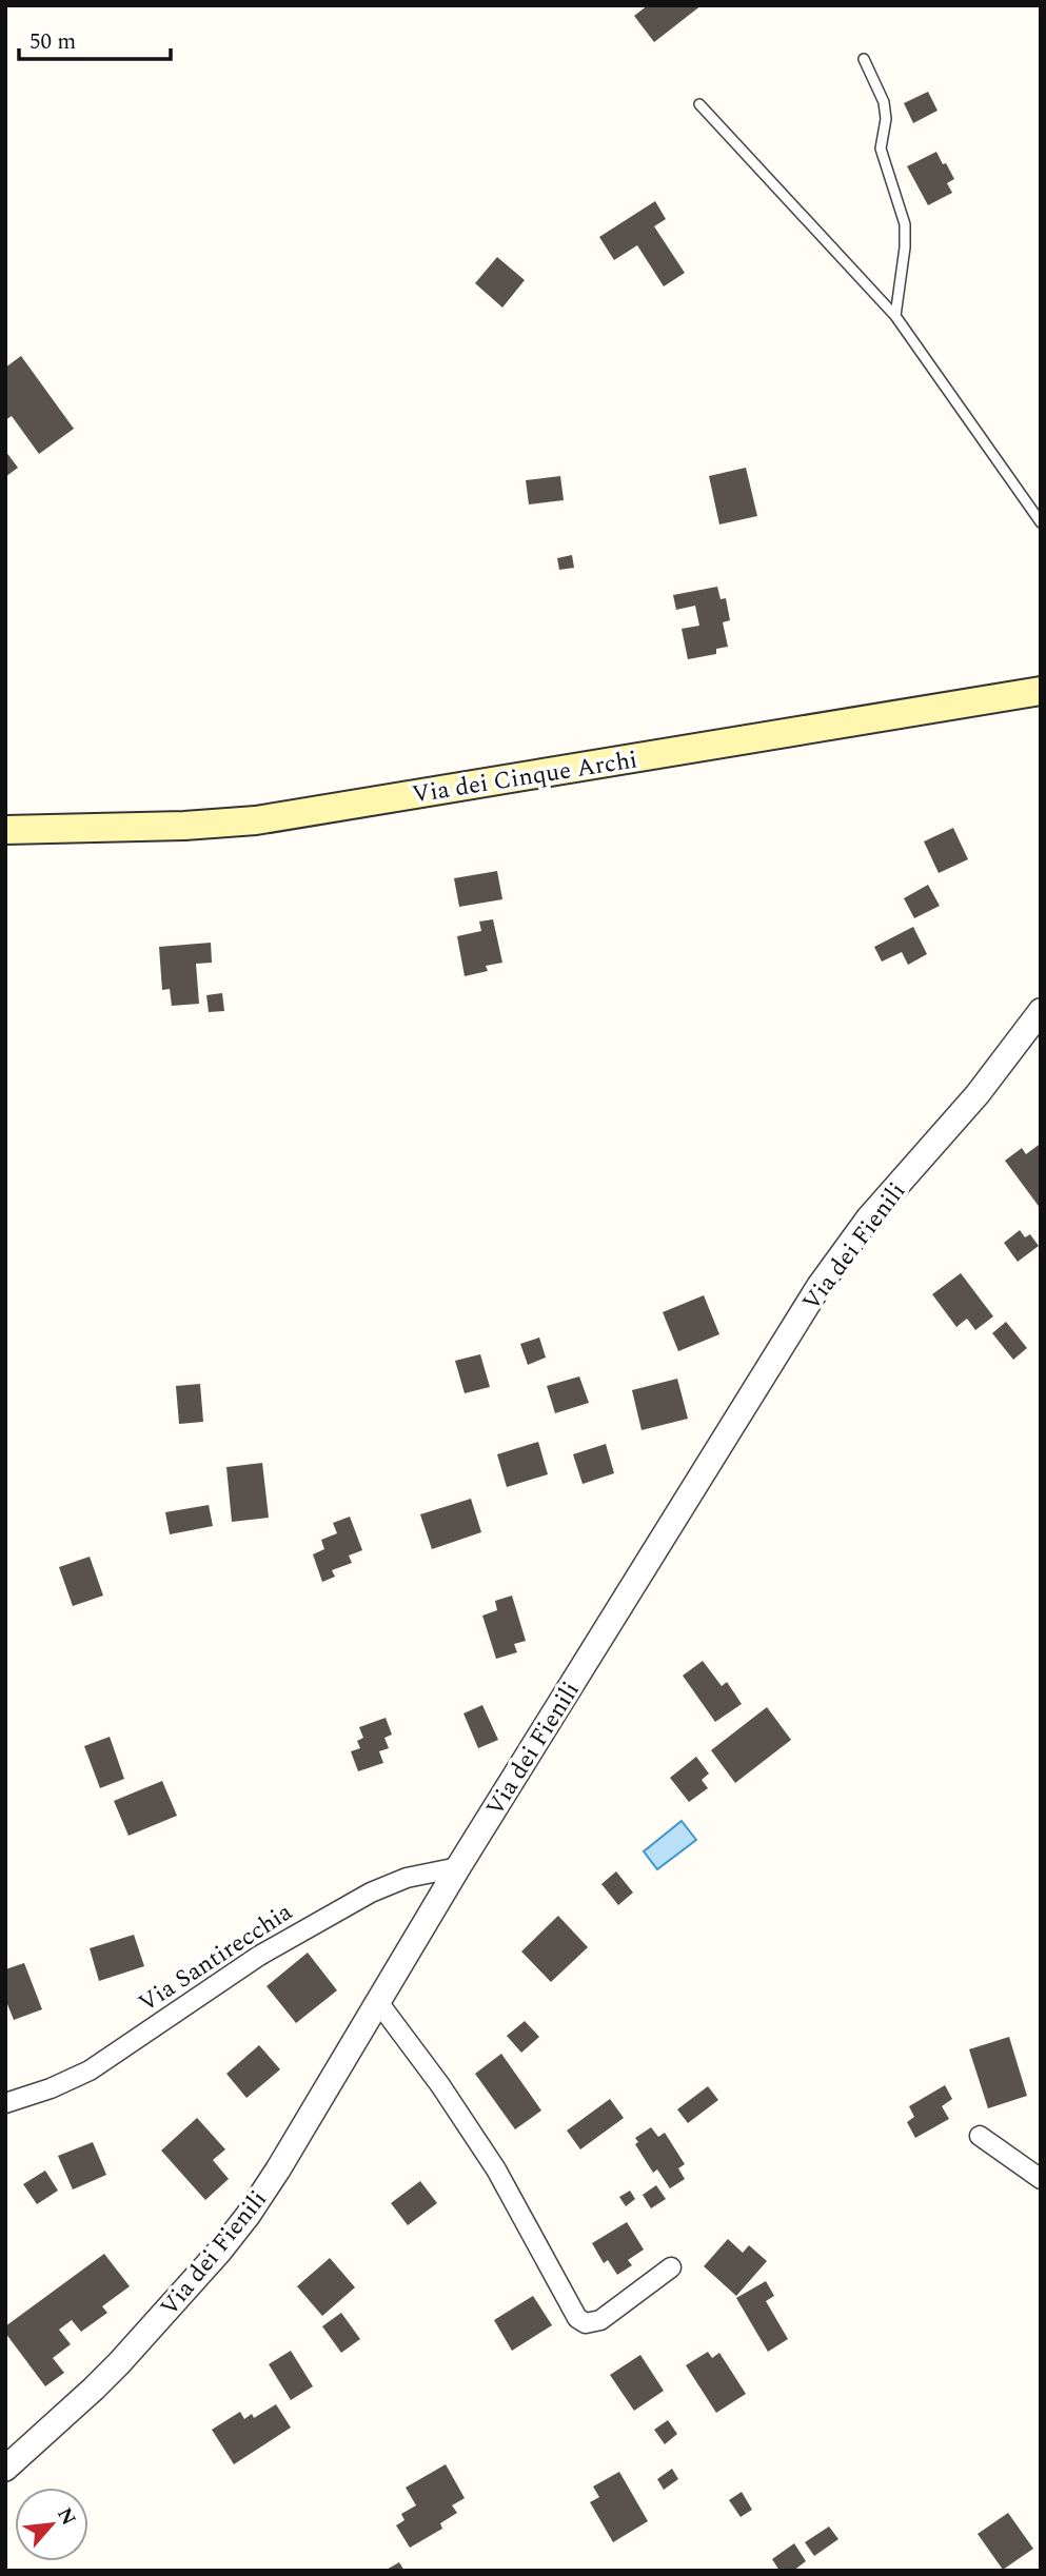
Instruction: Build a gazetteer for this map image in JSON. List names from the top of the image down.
{
  "streets": {
    "main road": ["Via dei Cinque Archi"],
    "street": ["Via dei Fienili", "Via Santirecchia"]
  },
  "crossings": [
    ["Via dei Fienili", "Via Santirecchia"]
  ],
  "scale_bar": "50 m",
  "north": "top right"
}
